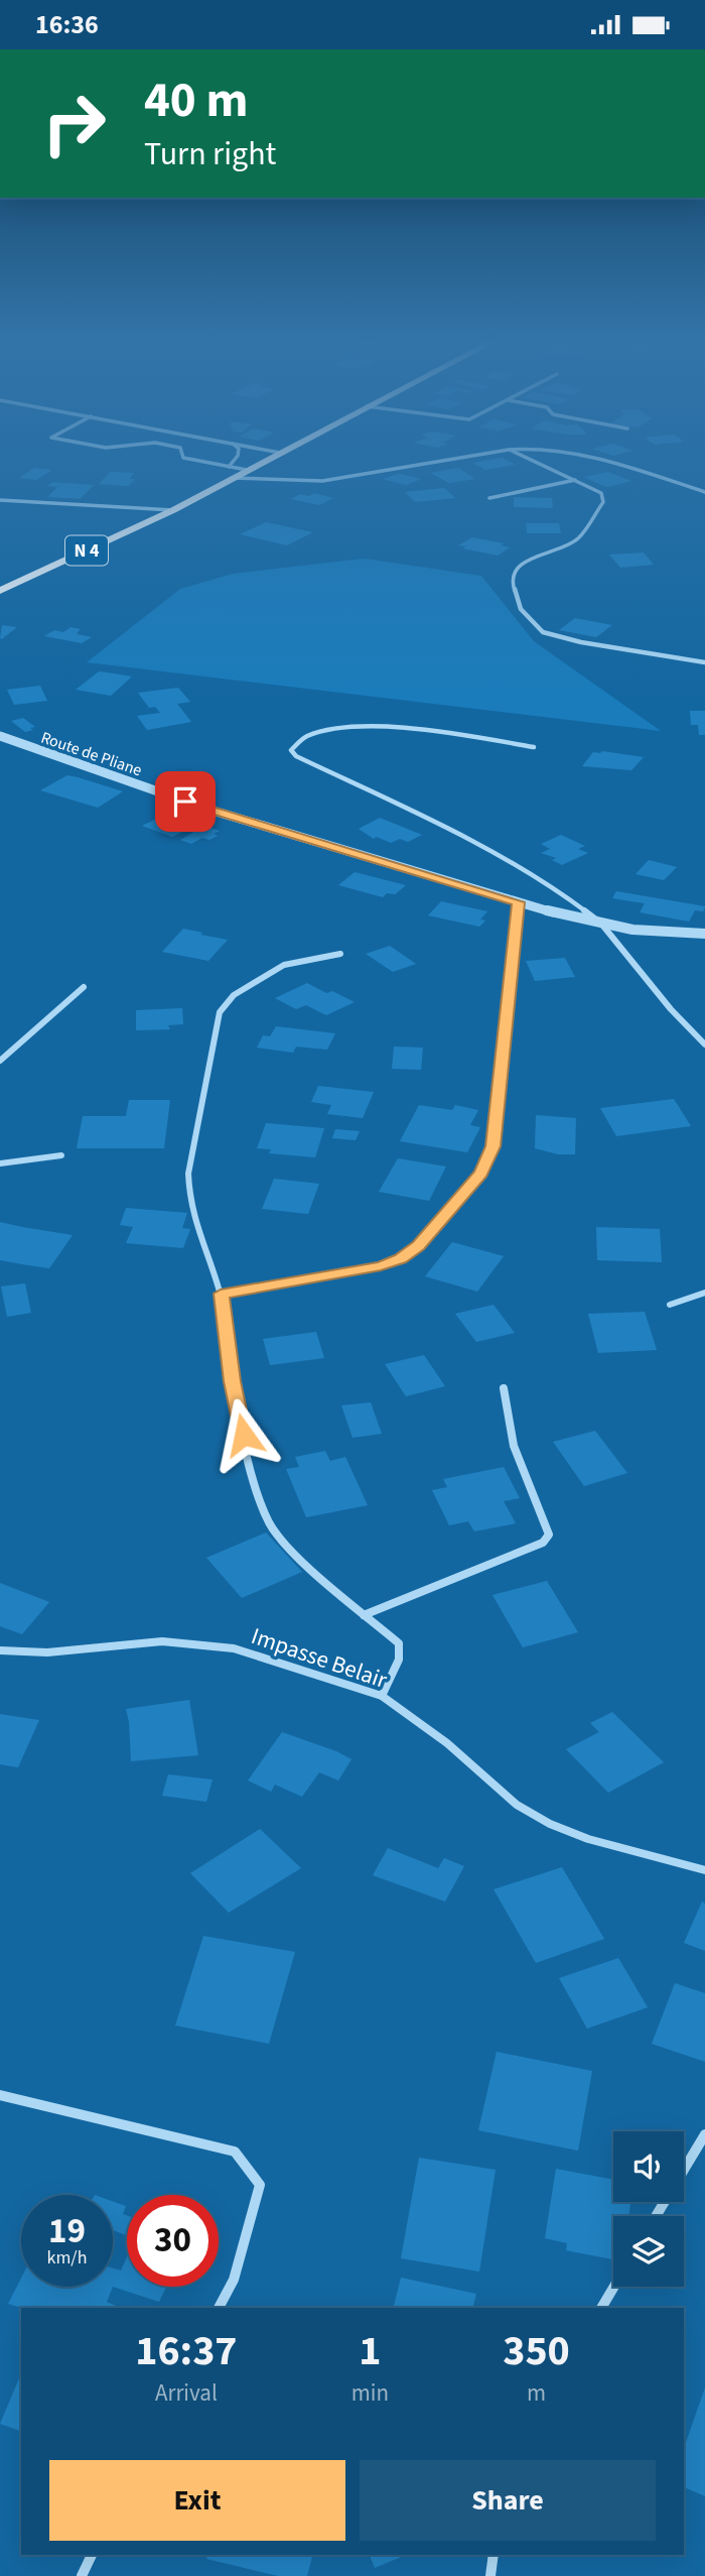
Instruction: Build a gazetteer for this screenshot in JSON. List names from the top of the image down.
{
  "streets": {
    "main road": ["N 4"],
    "street": ["Route de Pliane", "Impasse Belair"]
  },
  "page": {
    "status": "16:36",
    "turn": ["40 m", "Turn right"],
    "speed": "19 km/h",
    "limit": "30",
    "eta": [
      "16:37",
      "Arrival",
      "1",
      "min",
      "350",
      "m"
    ],
    "buttons": ["Exit", "Share"]
  }
}
